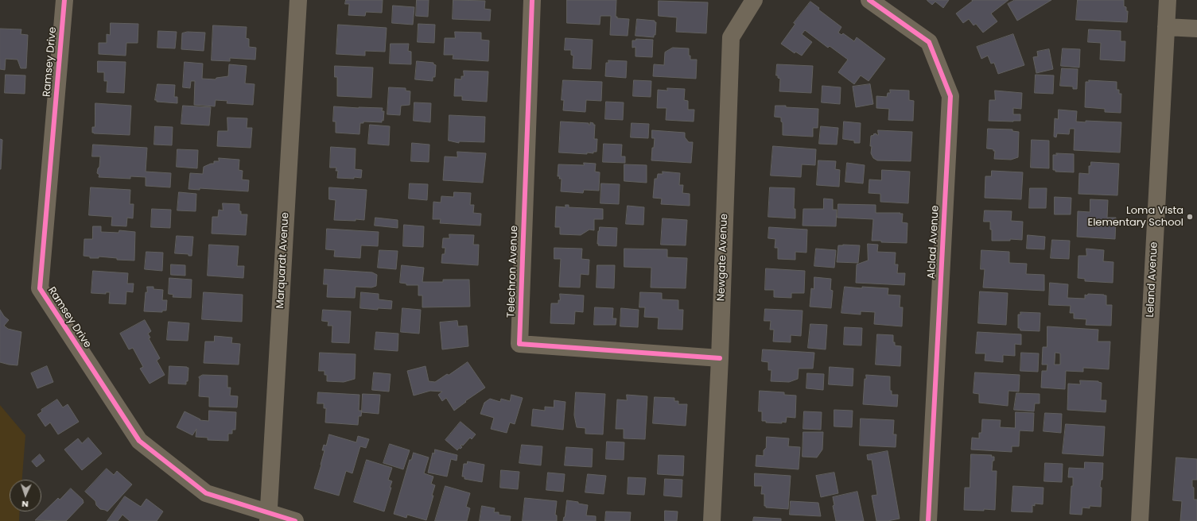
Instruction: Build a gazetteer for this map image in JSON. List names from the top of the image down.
{
  "streets": {
    "street": [
      "Ramsey Drive",
      "Alclad Avenue",
      "Newgate Avenue",
      "Marquardt Avenue",
      "Telechron Avenue",
      "Leland Avenue"
    ]
  },
  "crossings": [
    ["Ramsey Drive", "Marquardt Avenue"],
    ["Newgate Avenue", "Telechron Avenue"]
  ],
  "places": ["Loma Vista Elementary School"],
  "north": "bottom"
}
